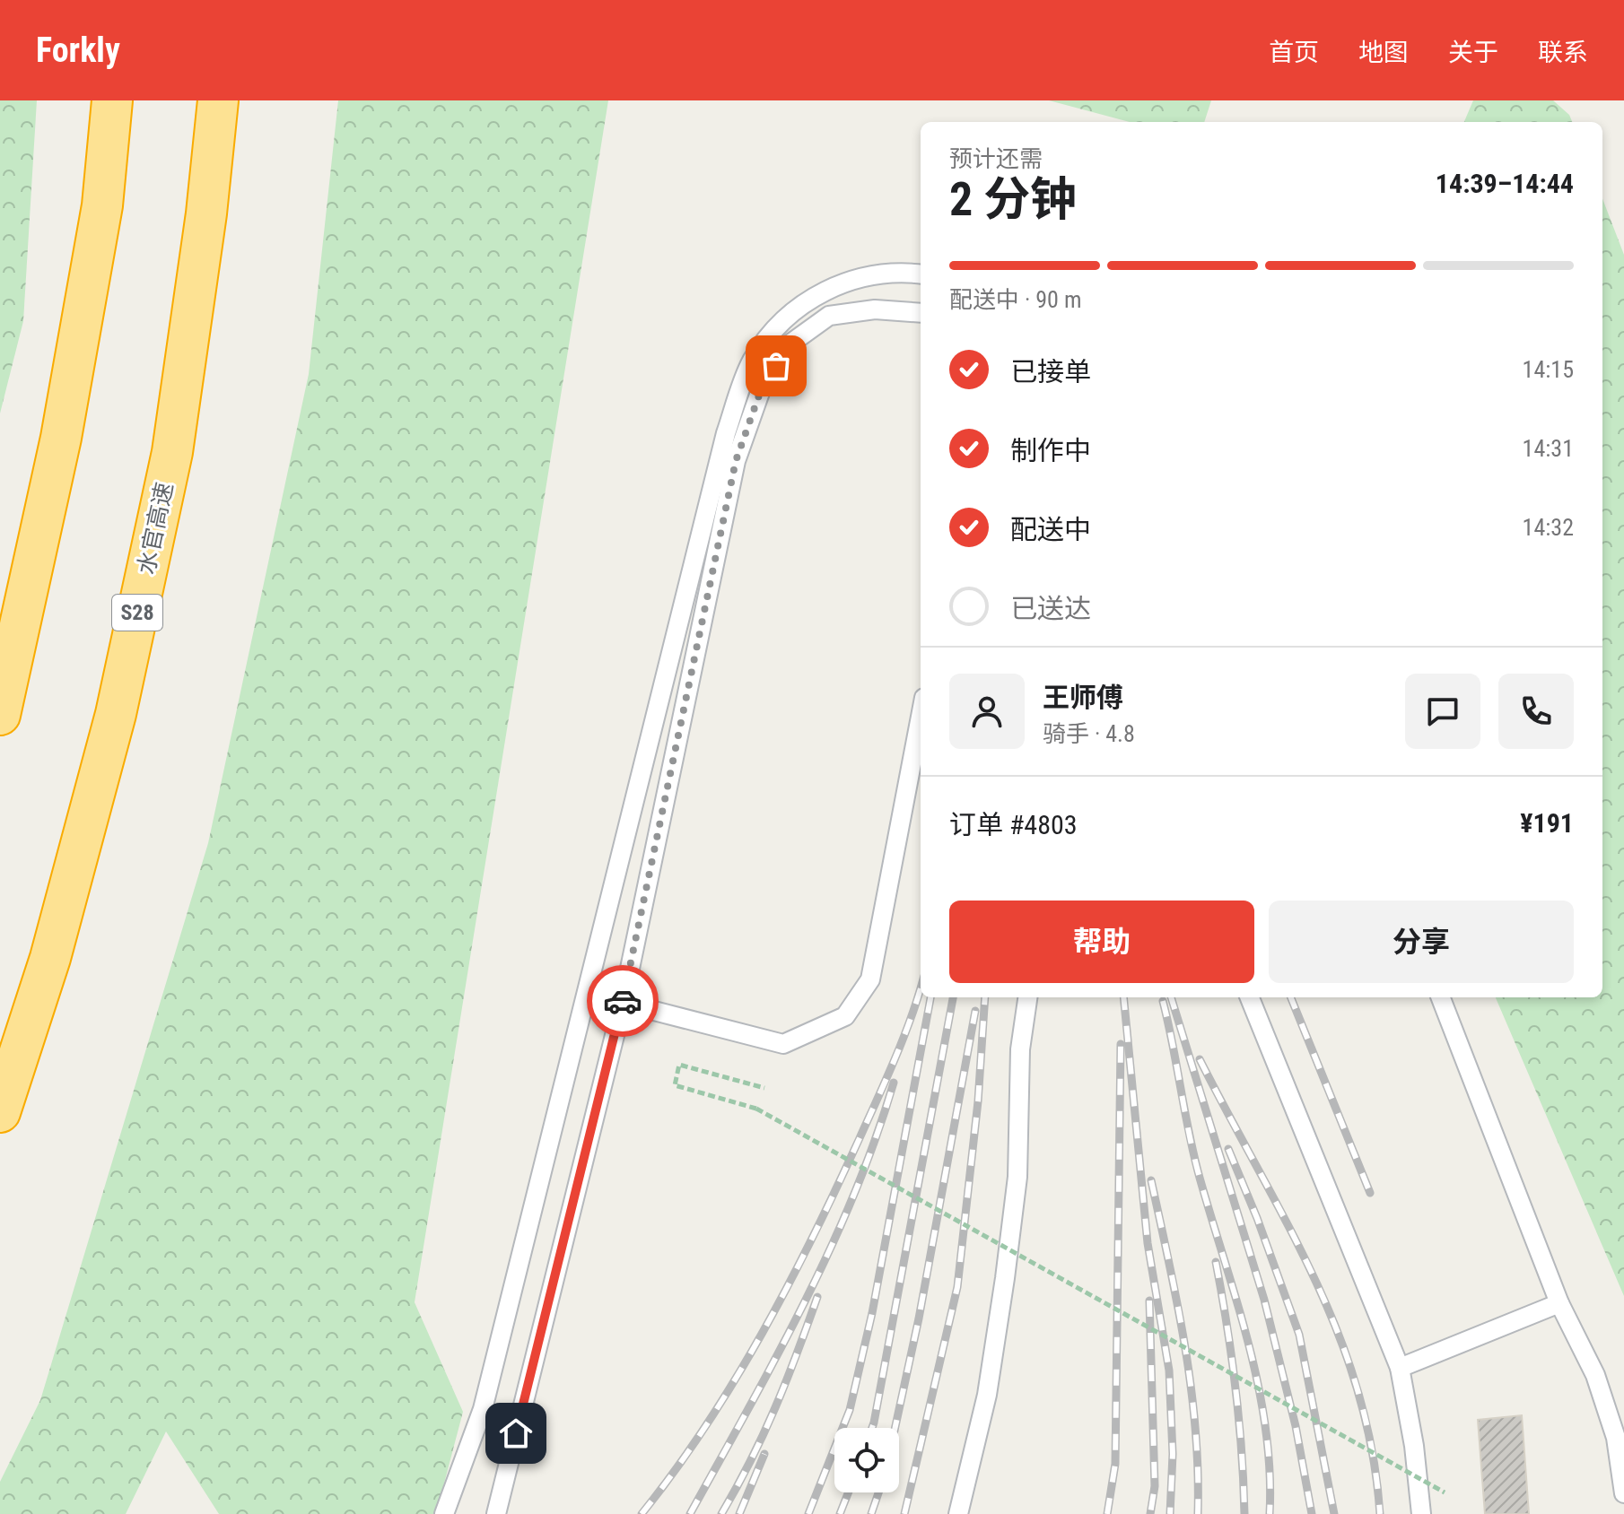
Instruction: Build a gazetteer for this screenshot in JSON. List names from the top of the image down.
{
  "streets": {
    "highway": ["水官高速", "S28"]
  },
  "page": {
    "header": "Forkly",
    "nav": [
      "首页",
      "地图",
      "关于",
      "联系"
    ],
    "heading": ["2 分钟", "预计还需", "14:39–14:44"],
    "panel": [
      "王师傅",
      "骑手 · 4.8",
      "订单 #4803",
      "¥191"
    ],
    "bar": "配送中 · 90 m",
    "list": [
      ["已接单", "14:15"],
      ["制作中", "14:31"],
      ["配送中", "14:32"],
      "已送达"
    ],
    "buttons": ["帮助", "分享"]
  }
}
